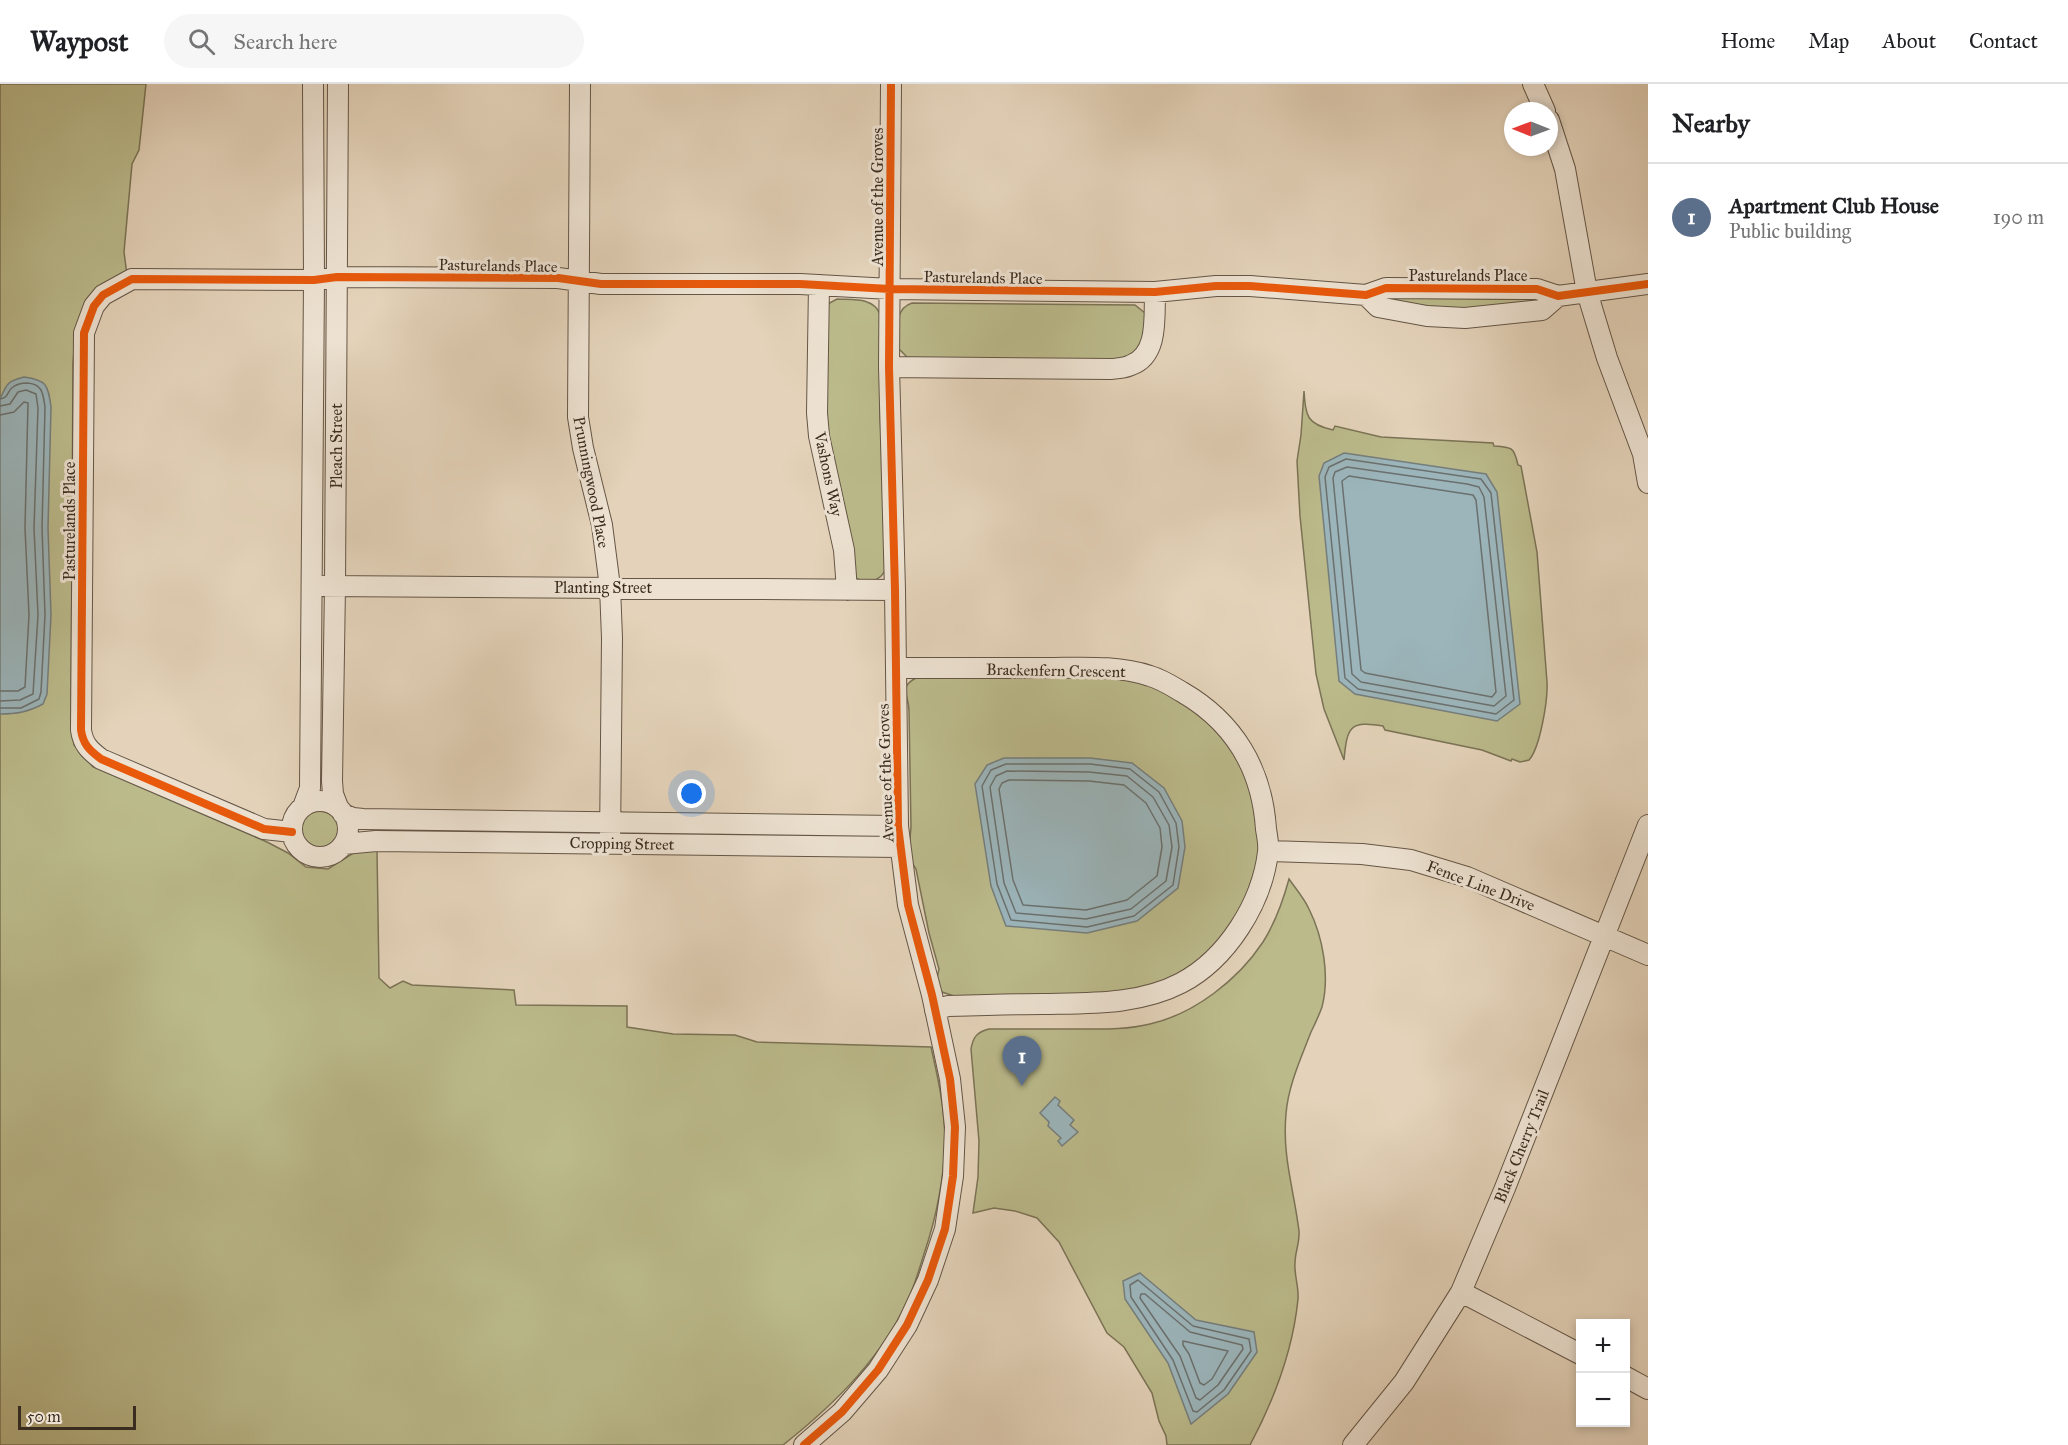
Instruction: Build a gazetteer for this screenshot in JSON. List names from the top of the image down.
{
  "streets": {
    "street": [
      "Avenue of the Groves",
      "Pasturelands Place",
      "Pleach Street",
      "Vashons Way",
      "Prunningwood Place",
      "Planting Street",
      "Brackenfern Crescent",
      "Cropping Street",
      "Fence Line Drive",
      "Black Cherry Trail"
    ]
  },
  "crossings": [
    ["Avenue of the Groves", "Pasturelands Place"],
    ["Avenue of the Groves", "Planting Street"],
    ["Avenue of the Groves", "Brackenfern Crescent"],
    ["Avenue of the Groves", "Cropping Street"],
    ["Pasturelands Place", "Pleach Street"],
    ["Pasturelands Place", "Vashons Way"],
    ["Pasturelands Place", "Prunningwood Place"],
    ["Pasturelands Place", "Cropping Street"],
    ["Pleach Street", "Planting Street"],
    ["Pleach Street", "Cropping Street"],
    ["Vashons Way", "Planting Street"],
    ["Prunningwood Place", "Planting Street"],
    ["Prunningwood Place", "Cropping Street"],
    ["Brackenfern Crescent", "Fence Line Drive"],
    ["Fence Line Drive", "Black Cherry Trail"]
  ],
  "scale_bar": "50 m",
  "north": "left",
  "page": {
    "header": "Waypost",
    "search": "Search here",
    "nav": [
      "Home",
      "Map",
      "About",
      "Contact"
    ],
    "heading": "Nearby",
    "list": [
      {
        "mark": "1",
        "name": "Apartment Club House",
        "note": "Public building",
        "value": "190 m"
      }
    ],
    "pins": "1",
    "map_buttons": ["+", "−"],
    "scale": "50 m"
  }
}
